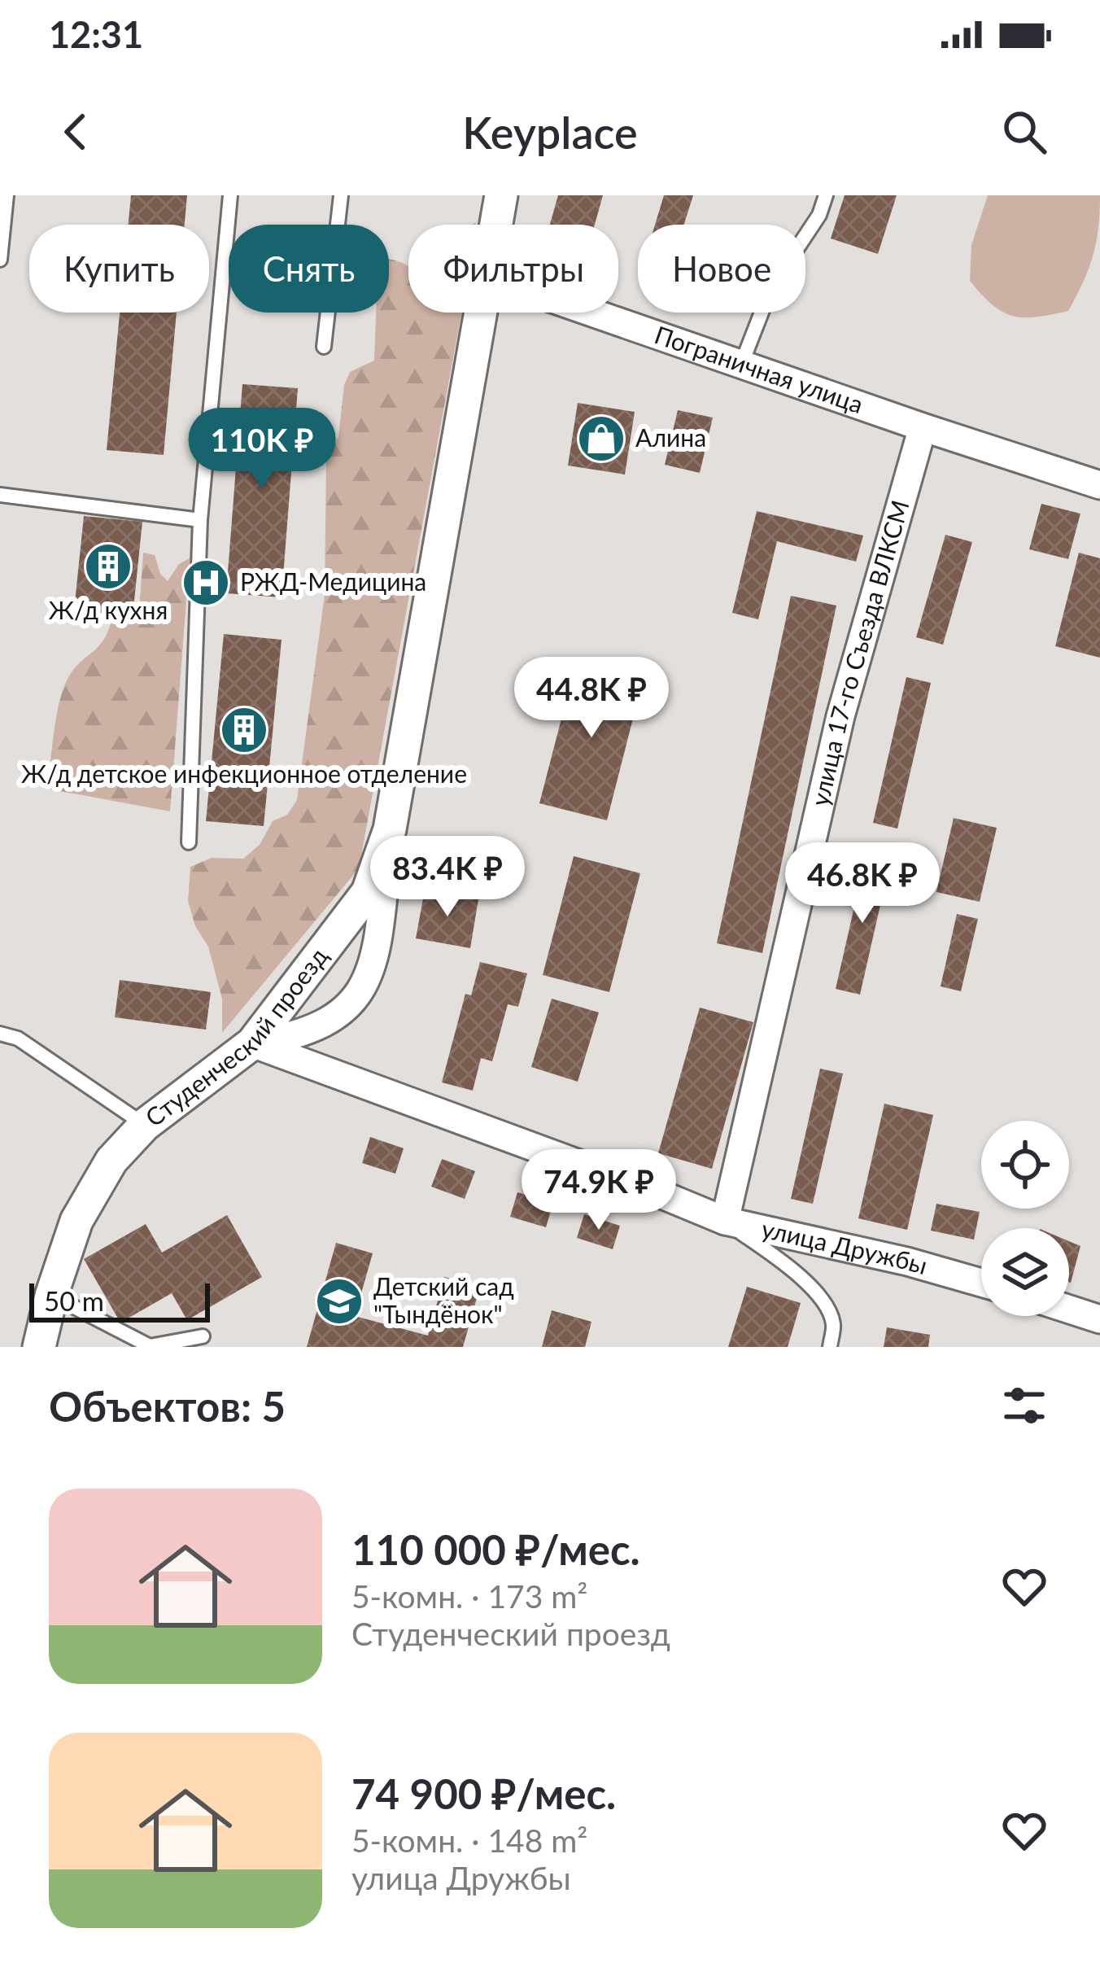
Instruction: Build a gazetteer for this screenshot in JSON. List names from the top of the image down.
{
  "streets": {
    "street": [
      "Пограничная улица",
      "улица 17-го Съезда ВЛКСМ",
      "Студенческий проезд",
      "улица Дружбы"
    ]
  },
  "crossings": [
    ["Пограничная улица", "улица 17-го Съезда ВЛКСМ"],
    ["улица 17-го Съезда ВЛКСМ", "улица Дружбы"],
    ["Студенческий проезд", "улица Дружбы"]
  ],
  "places": {
    "shop": ["Алина"],
    "building": ["Ж/д кухня", "Ж/д детское инфекционное отделение"],
    "hospital": ["РЖД-Медицина"],
    "school or university": ["Детский сад \"Тындёнок\""]
  },
  "scale_bar": "50 m",
  "page": {
    "status": "12:31",
    "header": "Keyplace",
    "chip": [
      "Купить",
      "Снять",
      "Фильтры",
      "Новое"
    ],
    "price": [
      "110K ₽",
      "44.8K ₽",
      "83.4K ₽",
      "46.8K ₽",
      "74.9K ₽"
    ],
    "scale": "50 m",
    "heading": "Объектов: 5",
    "list": [
      {
        "name": "110 000 ₽/мес.",
        "note": "5-комн. · 173 m² · Студенческий проезд"
      },
      {
        "name": "74 900 ₽/мес.",
        "note": "5-комн. · 148 m² · улица Дружбы"
      }
    ]
  }
}
